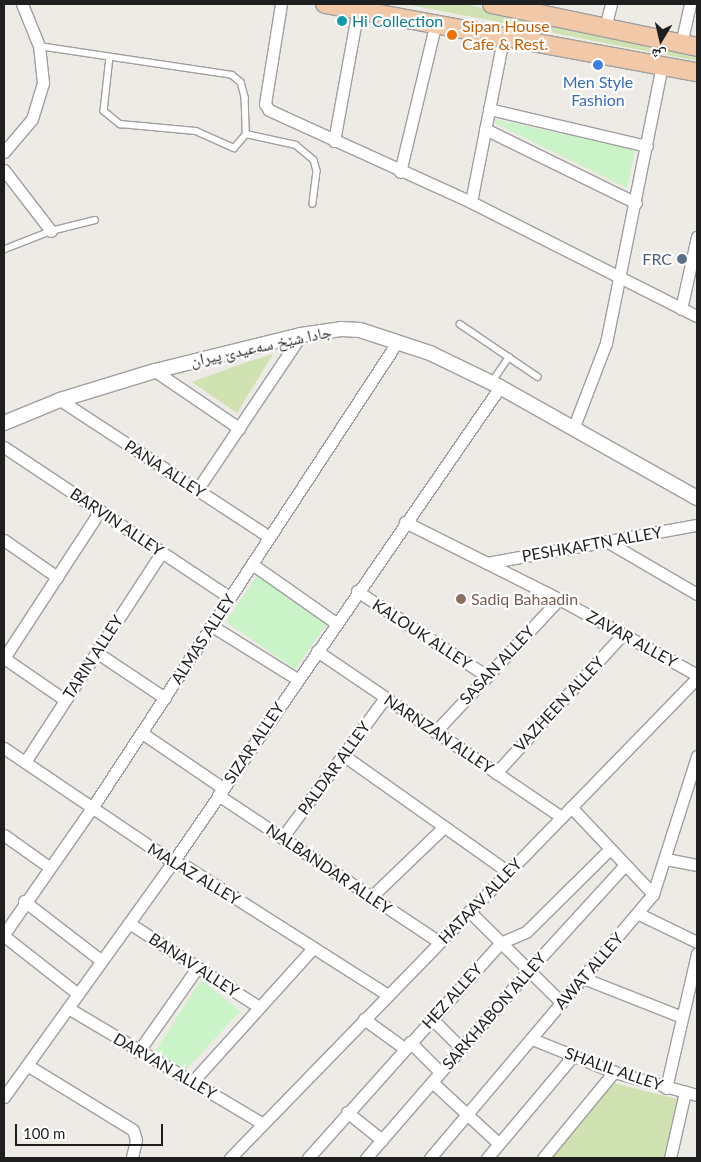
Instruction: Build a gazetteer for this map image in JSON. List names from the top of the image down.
{
  "streets": {
    "street": [
      "جادا شێخ سەعیدێ پیران",
      "PANA ALLEY",
      "BARVIN ALLEY",
      "PESHKAFTN ALLEY",
      "KALOUK ALLEY",
      "ALMAS ALLEY",
      "ZAVAR ALLEY",
      "TARIN ALLEY",
      "SASAN ALLEY",
      "VAZHEEN ALLEY",
      "NARNZAN ALLEY",
      "SIZAR ALLEY",
      "PALDAR ALLEY",
      "NALBANDAR ALLEY",
      "MALAZ ALLEY",
      "HATAAV ALLEY",
      "BANAV ALLEY",
      "AWAT ALLEY",
      "HEZ ALLEY",
      "SARKHABON ALLEY",
      "DARVAN ALLEY",
      "SHALIL ALLEY"
    ]
  },
  "crossings": [
    ["جادا شێخ سەعیدێ پیران", "PANA ALLEY"],
    ["جادا شێخ سەعیدێ پیران", "ALMAS ALLEY"],
    ["جادا شێخ سەعیدێ پیران", "SIZAR ALLEY"],
    ["PANA ALLEY", "ALMAS ALLEY"],
    ["BARVIN ALLEY", "ALMAS ALLEY"],
    ["BARVIN ALLEY", "TARIN ALLEY"],
    ["PESHKAFTN ALLEY", "ZAVAR ALLEY"],
    ["KALOUK ALLEY", "SASAN ALLEY"],
    ["KALOUK ALLEY", "SIZAR ALLEY"],
    ["ALMAS ALLEY", "NALBANDAR ALLEY"],
    ["ALMAS ALLEY", "MALAZ ALLEY"],
    ["ZAVAR ALLEY", "SASAN ALLEY"],
    ["ZAVAR ALLEY", "VAZHEEN ALLEY"],
    ["ZAVAR ALLEY", "SIZAR ALLEY"],
    ["ZAVAR ALLEY", "HATAAV ALLEY"],
    ["TARIN ALLEY", "MALAZ ALLEY"],
    ["SASAN ALLEY", "NARNZAN ALLEY"],
    ["VAZHEEN ALLEY", "NARNZAN ALLEY"],
    ["NARNZAN ALLEY", "SIZAR ALLEY"],
    ["NARNZAN ALLEY", "PALDAR ALLEY"],
    ["NARNZAN ALLEY", "HATAAV ALLEY"],
    ["SIZAR ALLEY", "NALBANDAR ALLEY"],
    ["SIZAR ALLEY", "MALAZ ALLEY"],
    ["SIZAR ALLEY", "BANAV ALLEY"],
    ["SIZAR ALLEY", "DARVAN ALLEY"],
    ["PALDAR ALLEY", "NALBANDAR ALLEY"],
    ["NALBANDAR ALLEY", "HATAAV ALLEY"],
    ["MALAZ ALLEY", "HATAAV ALLEY"],
    ["HATAAV ALLEY", "DARVAN ALLEY"],
    ["AWAT ALLEY", "SHALIL ALLEY"]
  ],
  "places": [
    "Hi Collection",
    "Sipan House Cafe & Rest.",
    "Men Style Fashion",
    "FRC",
    "Sadiq Bahaadin"
  ],
  "scale_bar": "100 m",
  "north": "bottom"
}
